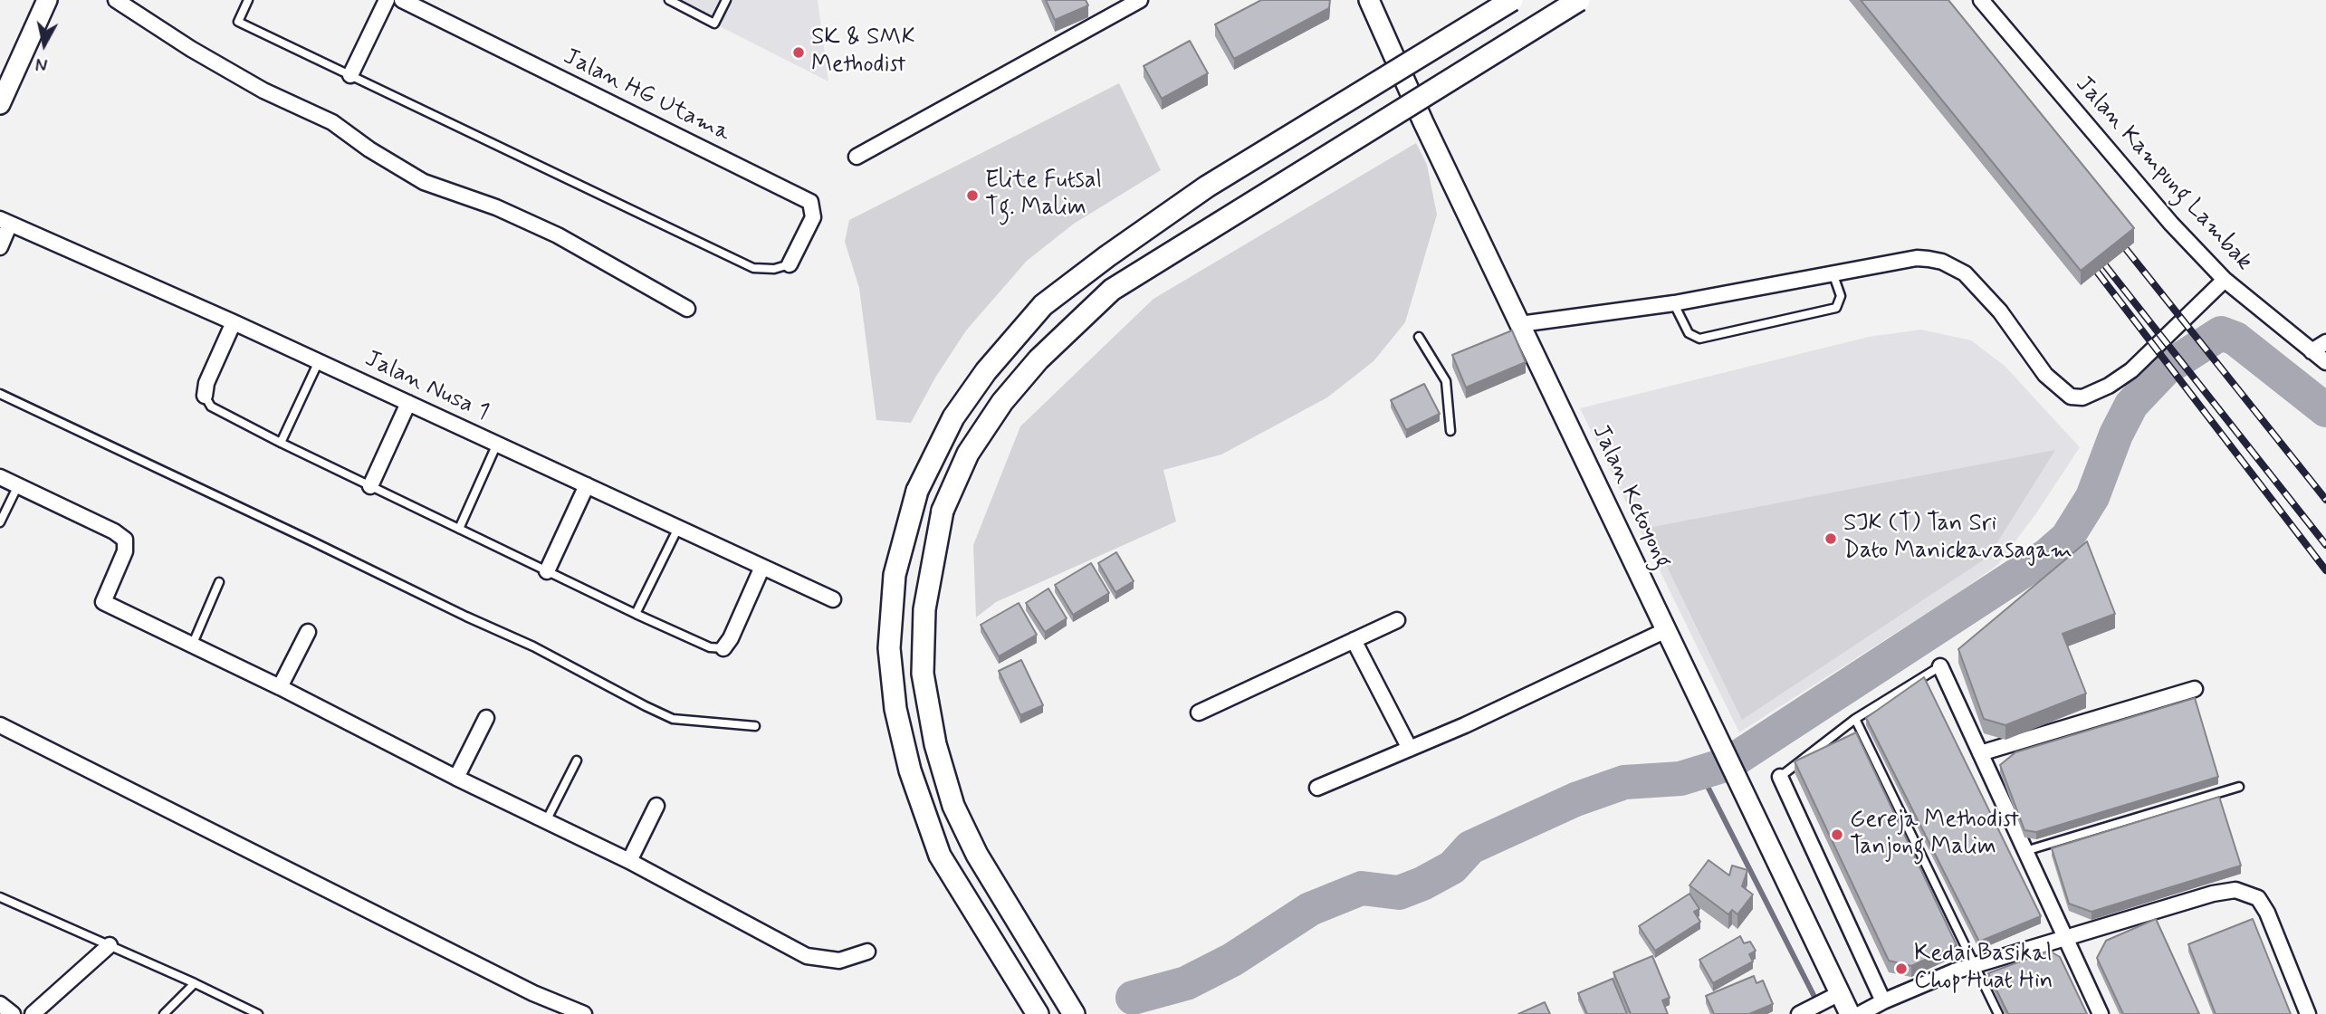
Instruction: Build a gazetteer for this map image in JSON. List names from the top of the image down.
{
  "streets": {
    "street": [
      "Jalan HG Utama",
      "Jalan Kampung Lambak",
      "Jalan Nusa 1",
      "Jalan Ketoyong"
    ]
  },
  "places": [
    "SK & SMK Methodist",
    "Elite Futsal Tg. Malim",
    "SJK (T) Tan Sri Dato Manickavasagam",
    "Gereja Methodist Tanjong Malim",
    "Kedai Basikal Chop Huat Hin"
  ],
  "north": "bottom"
}
